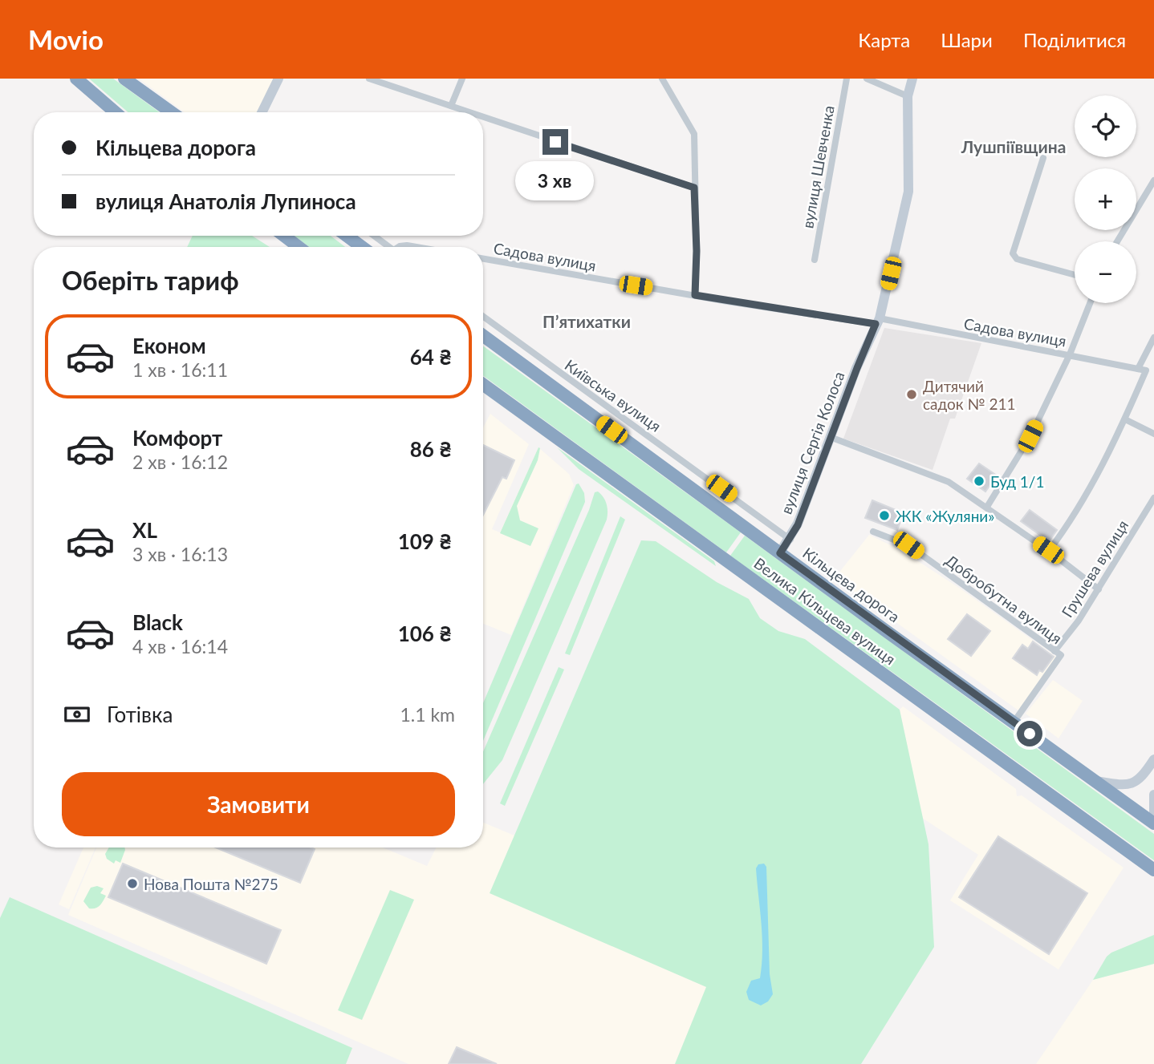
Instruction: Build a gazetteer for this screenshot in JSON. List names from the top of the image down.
{
  "streets": {
    "highway": ["Кільцева дорога", "Велика Кільцева вулиця"],
    "street": [
      "вулиця Шевченка",
      "Садова вулиця",
      "Київська вулиця",
      "вулиця Сергія Колоса",
      "Грушева вулиця",
      "Добробутна вулиця"
    ]
  },
  "crossings": [
    ["Садова вулиця", "вулиця Сергія Колоса"],
    ["Київська вулиця", "вулиця Сергія Колоса"],
    ["вулиця Сергія Колоса", "Кільцева дорога"],
    ["Грушева вулиця", "Кільцева дорога"],
    ["Грушева вулиця", "Добробутна вулиця"]
  ],
  "districts": ["Лушпіївщина", "Пʼятихатки"],
  "places": [
    "Дитячий садок № 211",
    "Буд 1/1",
    "ЖК «Жуляни»",
    "Нова Пошта №275"
  ],
  "page": {
    "header": "Movio",
    "nav": ["Карта", "Шари", "Поділитися"],
    "map_buttons": ["+", "−"],
    "banner": ["Кільцева дорога", "вулиця Анатолія Лупиноса"],
    "bubble": "3 хв",
    "heading": "Оберіть тариф",
    "list": [
      {
        "name": "Економ",
        "note": "1 хв · 16:11",
        "value": "64 ₴"
      },
      {
        "name": "Комфорт",
        "note": "2 хв · 16:12",
        "value": "86 ₴"
      },
      {
        "name": "XL",
        "note": "3 хв · 16:13",
        "value": "109 ₴"
      },
      {
        "name": "Black",
        "note": "4 хв · 16:14",
        "value": "106 ₴"
      }
    ],
    "pay": ["Готівка", "1.1 km"],
    "buttons": "Замовити"
  }
}
